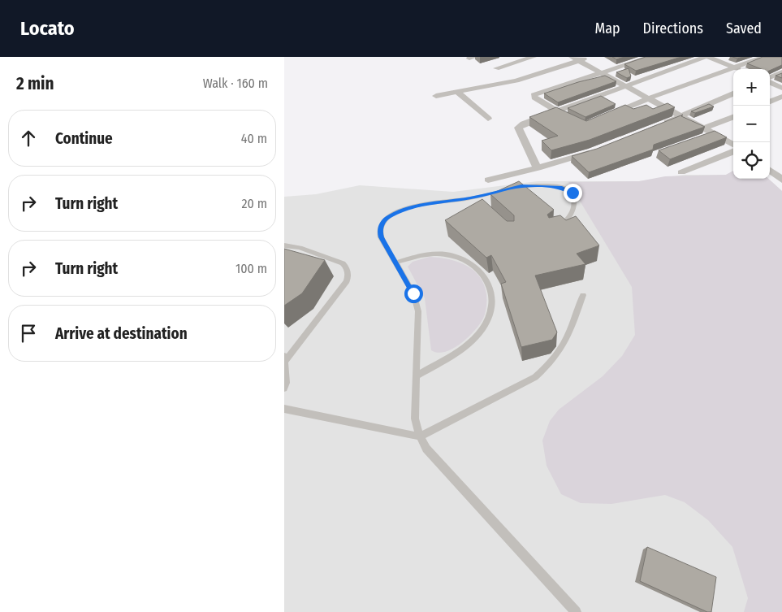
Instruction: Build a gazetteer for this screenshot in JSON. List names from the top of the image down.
{
  "page": {
    "header": "Locato",
    "nav": ["Map", "Directions", "Saved"],
    "heading": ["2 min", "Walk · 160 m"],
    "map_buttons": ["+", "−"],
    "list": [
      ["Continue", "40 m"],
      ["Turn right", "20 m"],
      ["Turn right", "100 m"],
      "Arrive at destination"
    ]
  }
}
